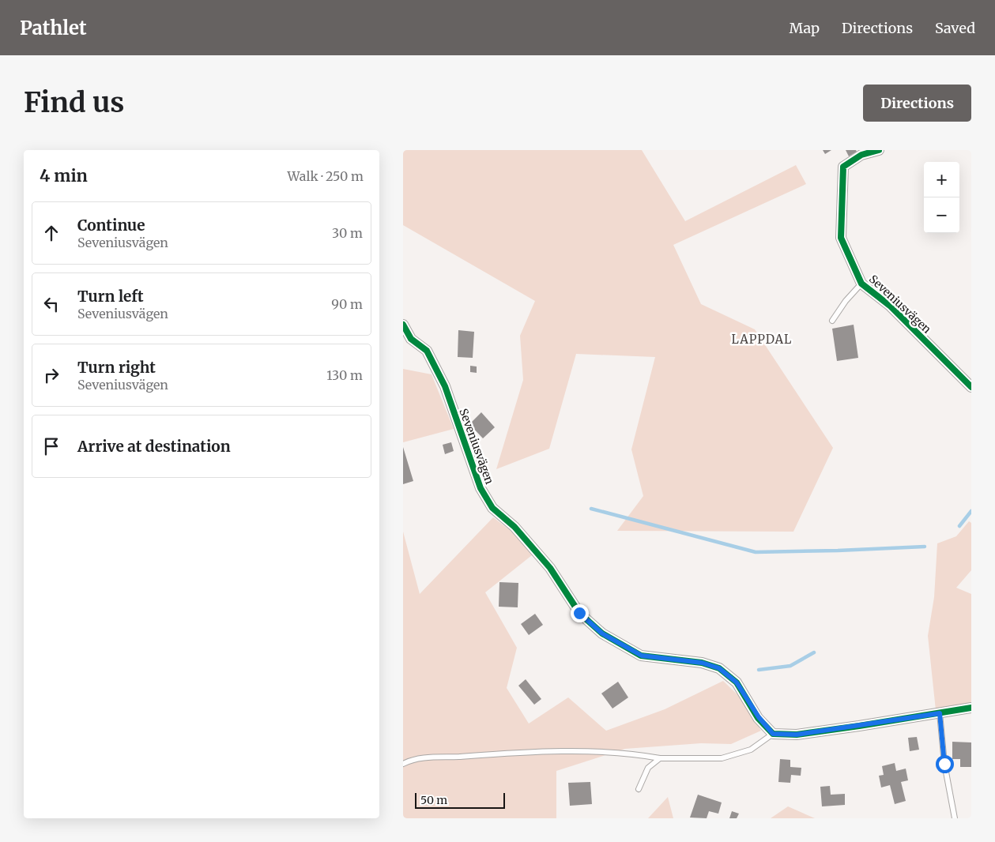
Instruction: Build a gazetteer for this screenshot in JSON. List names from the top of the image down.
{
  "streets": {
    "street": ["Seveniusvägen"]
  },
  "districts": ["LAPPDAL"],
  "scale_bar": "50 m",
  "page": {
    "header": "Pathlet",
    "nav": ["Map", "Directions", "Saved"],
    "buttons": "Directions",
    "title": "Find us",
    "heading": ["4 min", "Walk · 250 m"],
    "map_buttons": ["+", "−"],
    "list": [
      ["Continue", "Seveniusvägen", "30 m"],
      ["Turn left", "Seveniusvägen", "90 m"],
      ["Turn right", "Seveniusvägen", "130 m"],
      "Arrive at destination"
    ],
    "scale": "50 m"
  }
}
